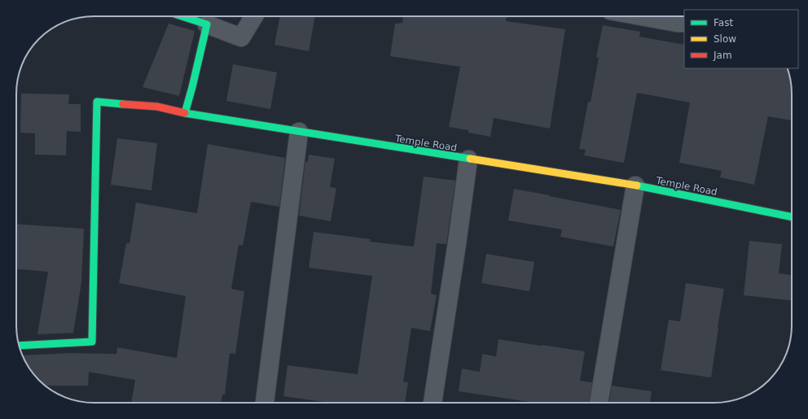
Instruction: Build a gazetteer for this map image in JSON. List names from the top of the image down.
{
  "streets": {
    "street": ["Temple Road"]
  },
  "legend": ["Fast", "Slow", "Jam"]
}
